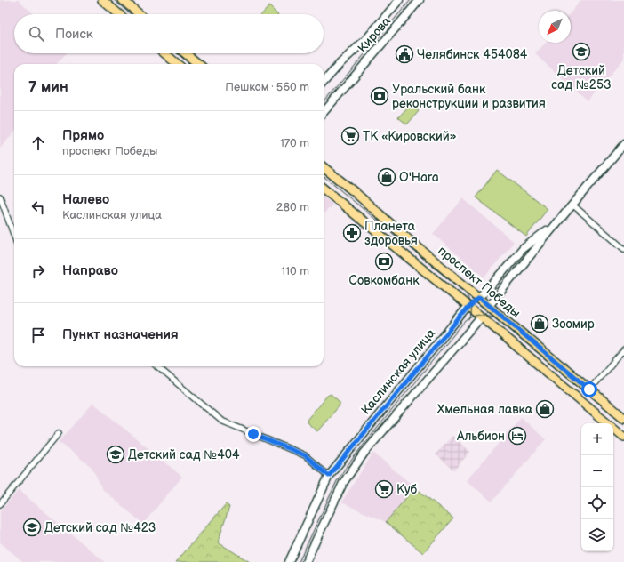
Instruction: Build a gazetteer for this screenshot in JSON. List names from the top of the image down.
{
  "streets": {
    "main road": ["Кирова", "проспект Победы", "Каслинская улица"]
  },
  "crossings": [
    ["проспект Победы", "Каслинская улица"]
  ],
  "places": {
    "school or university": ["Детский сад №253", "Детский сад №404", "Детский сад №423"],
    "public building": ["Челябинск 454084"],
    "bank": ["Уральский банк реконструкции и развития", "Совкомбанк"],
    "supermarket": ["ТК «Кировский»", "Куб"],
    "shop": ["O'Hara", "Зоомир", "Хмельная лавка"],
    "pharmacy": ["Планета здоровья"],
    "hotel": ["Альбион"]
  },
  "north": "bottom left",
  "page": {
    "search": "Поиск",
    "heading": ["7 мин", "Пешком · 560 m"],
    "list": [
      ["Прямо", "проспект Победы", "170 m"],
      ["Налево", "Каслинская улица", "280 m"],
      ["Направо", "110 m"],
      "Пункт назначения"
    ],
    "map_buttons": ["+", "−"]
  }
}
